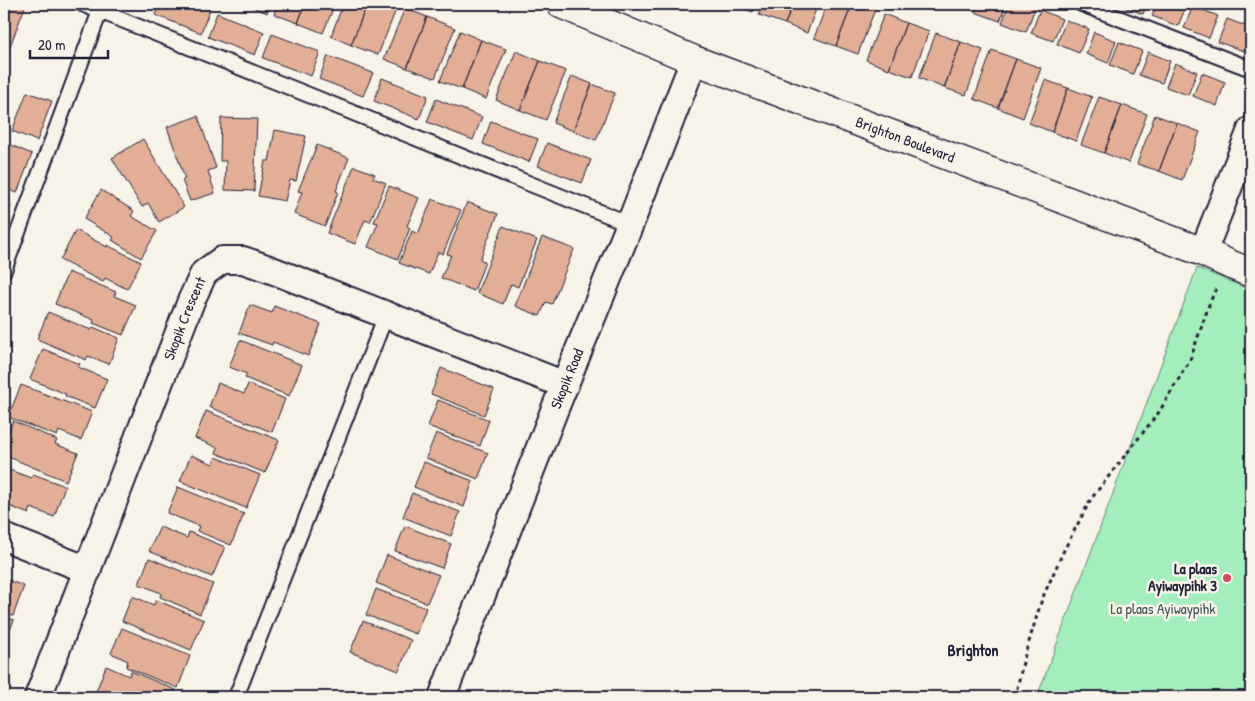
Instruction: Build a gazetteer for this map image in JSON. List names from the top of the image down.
{
  "streets": {
    "street": ["Brighton Boulevard", "Skopik Crescent", "Skopik Road"]
  },
  "crossings": [
    ["Brighton Boulevard", "Skopik Road"],
    ["Skopik Crescent", "Skopik Road"]
  ],
  "districts": ["Brighton"],
  "parks": ["La plaas Ayiwaypihk"],
  "places": ["La plaas Ayiwaypihk 3"],
  "scale_bar": "20 m"
}
